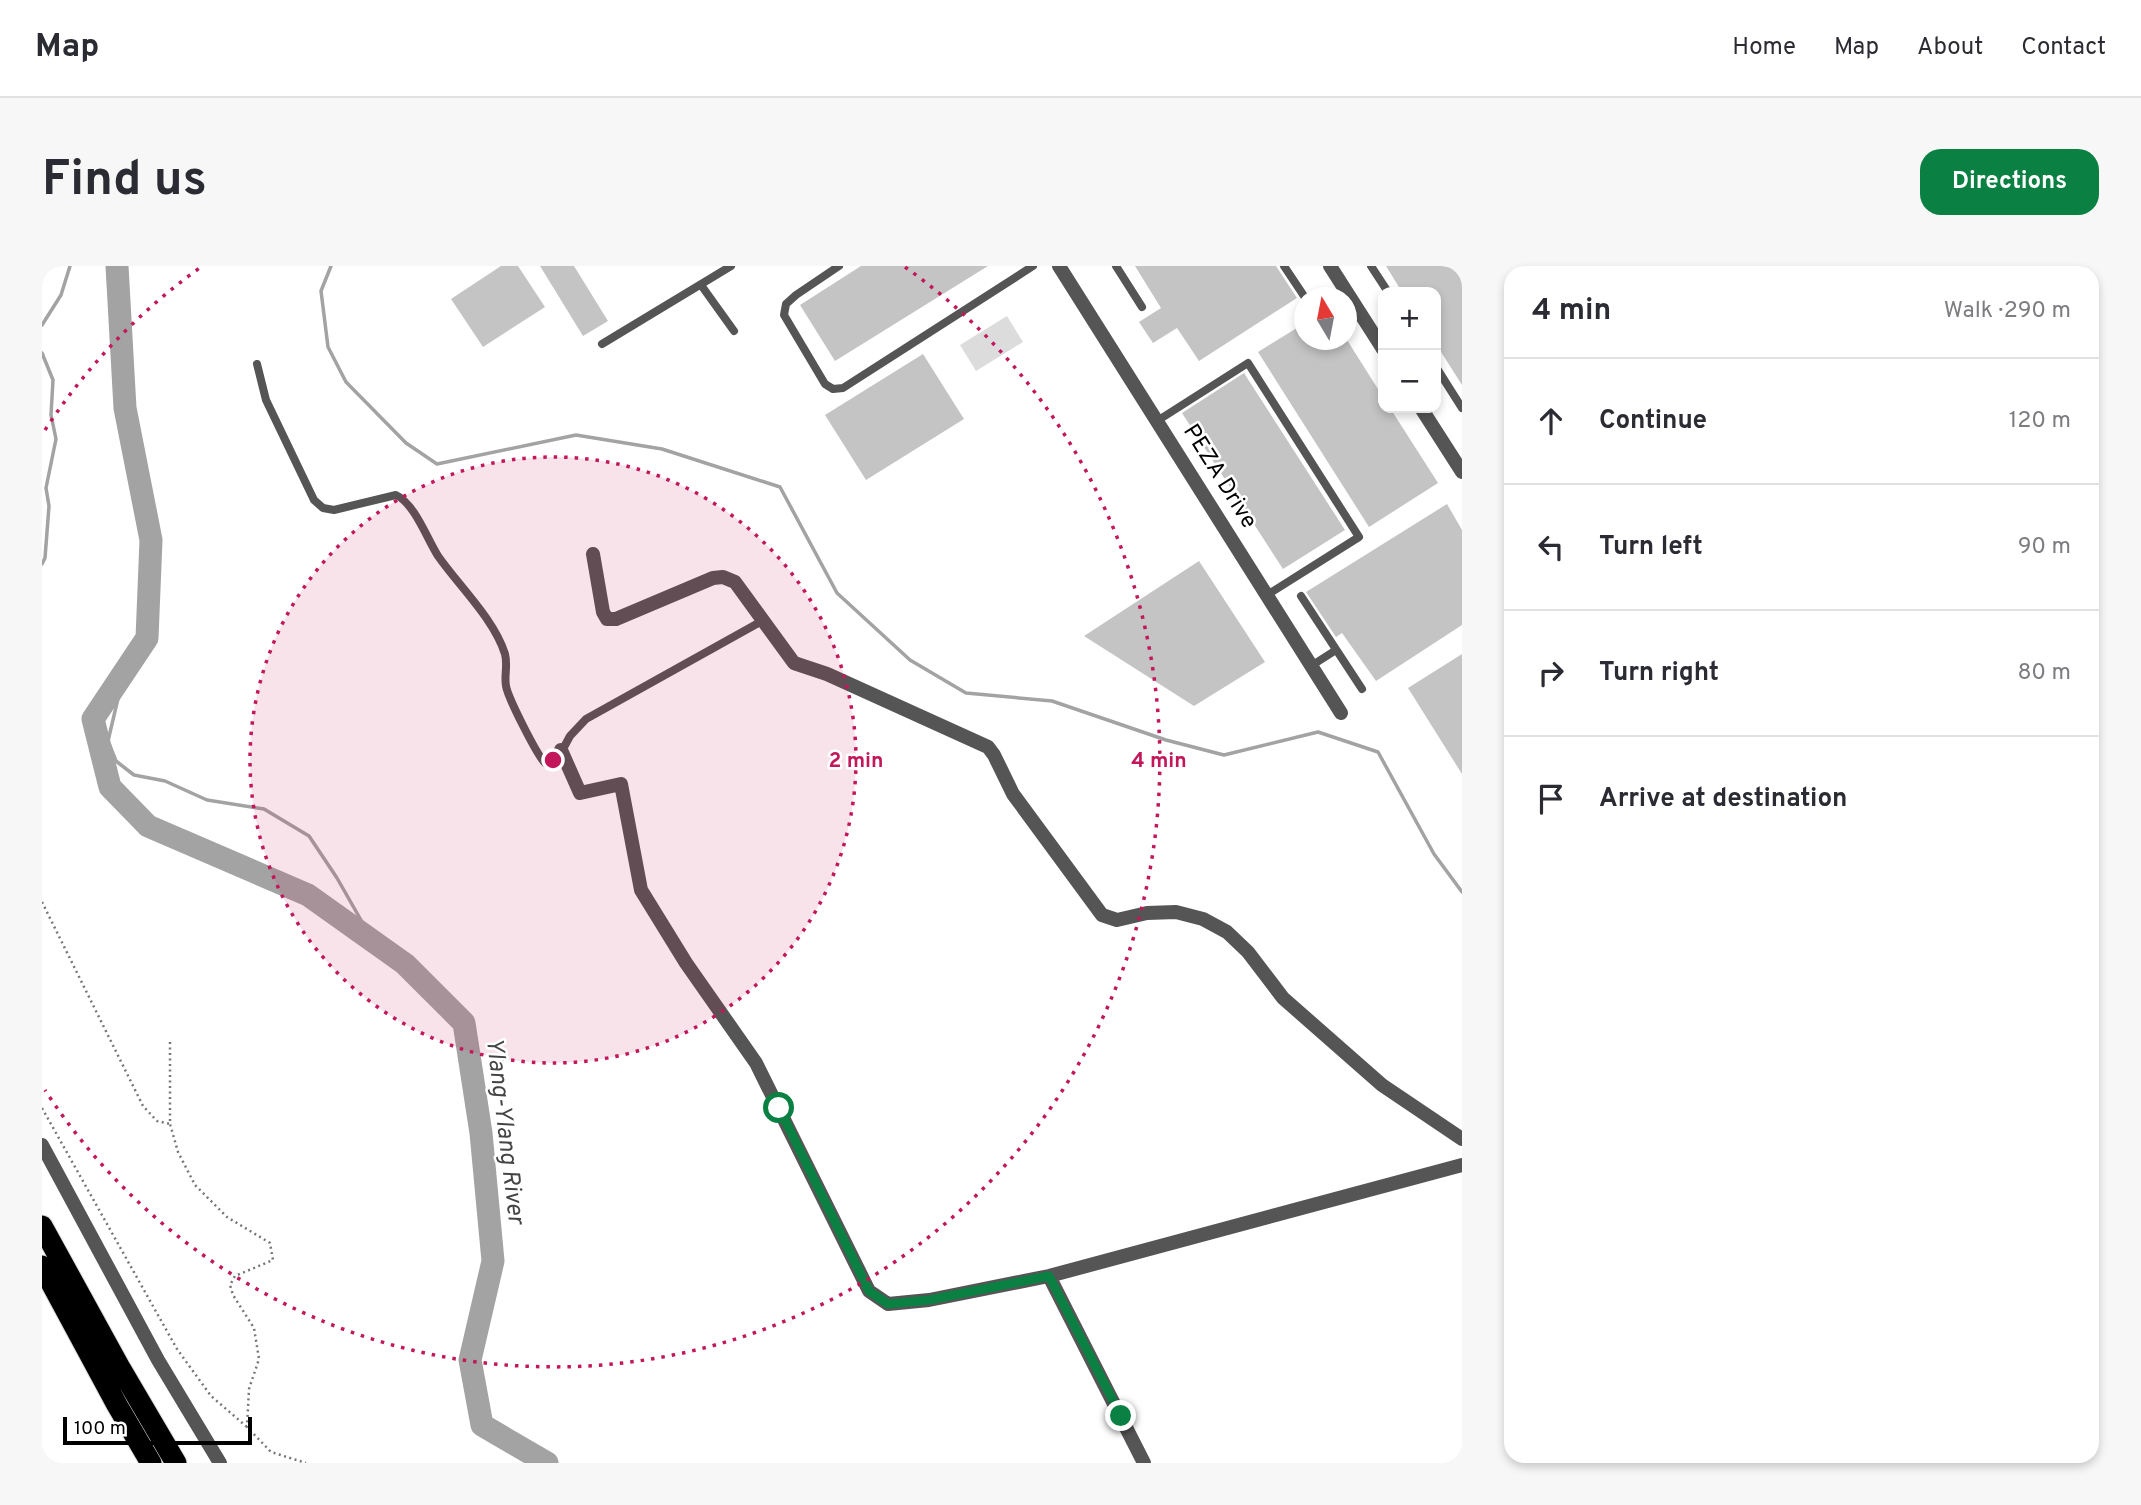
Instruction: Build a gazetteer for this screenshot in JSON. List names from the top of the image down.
{
  "streets": {
    "street": ["PEZA Drive"]
  },
  "water": ["Ylang-Ylang River"],
  "scale_bar": "100 m",
  "north": "top",
  "page": {
    "header": "Map",
    "nav": [
      "Home",
      "Map",
      "About",
      "Contact"
    ],
    "buttons": "Directions",
    "title": "Find us",
    "heading": ["4 min", "Walk · 290 m"],
    "map_buttons": ["+", "−"],
    "list": [
      ["Continue", "120 m"],
      ["Turn left", "90 m"],
      ["Turn right", "80 m"],
      "Arrive at destination"
    ],
    "scale": "100 m"
  },
  "rings": ["2 min", "4 min"]
}
